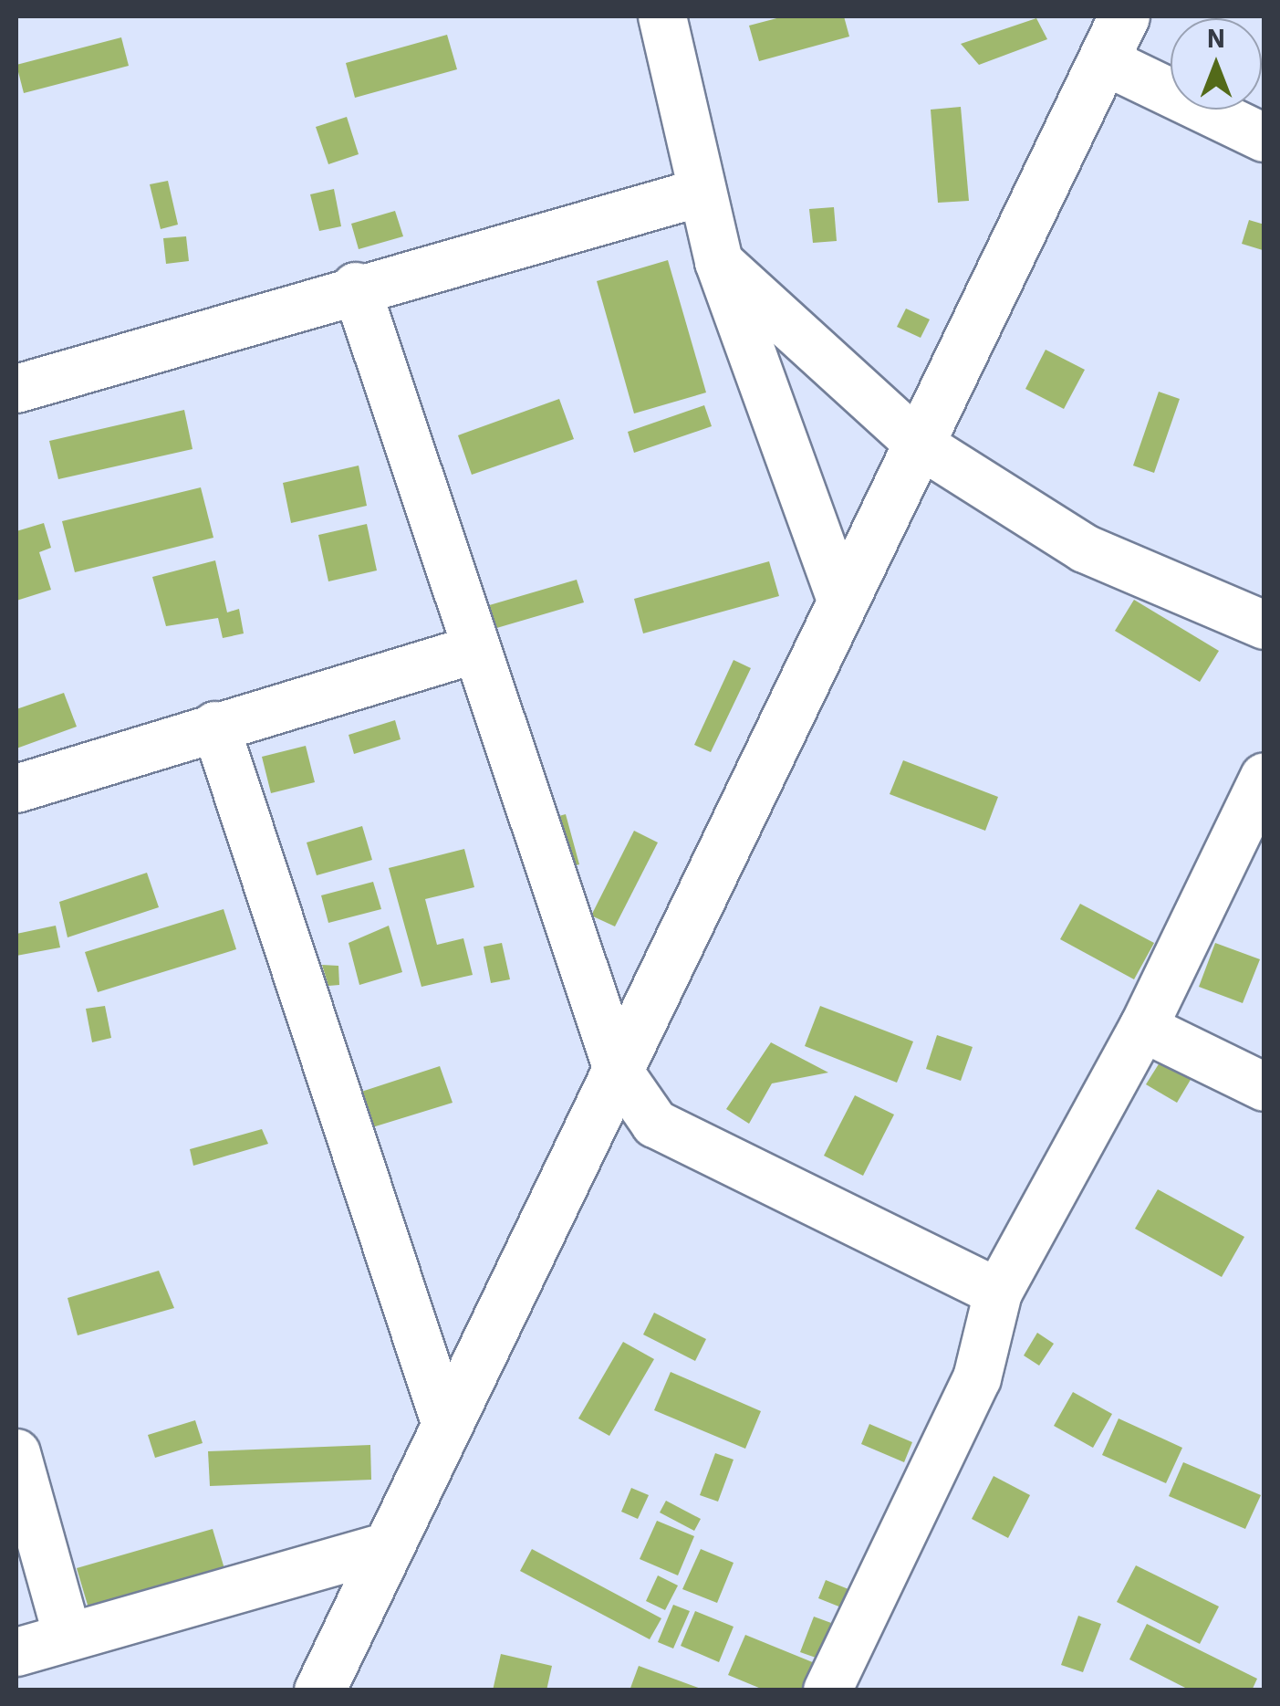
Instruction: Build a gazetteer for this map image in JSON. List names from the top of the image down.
{
  "north": "top"
}
